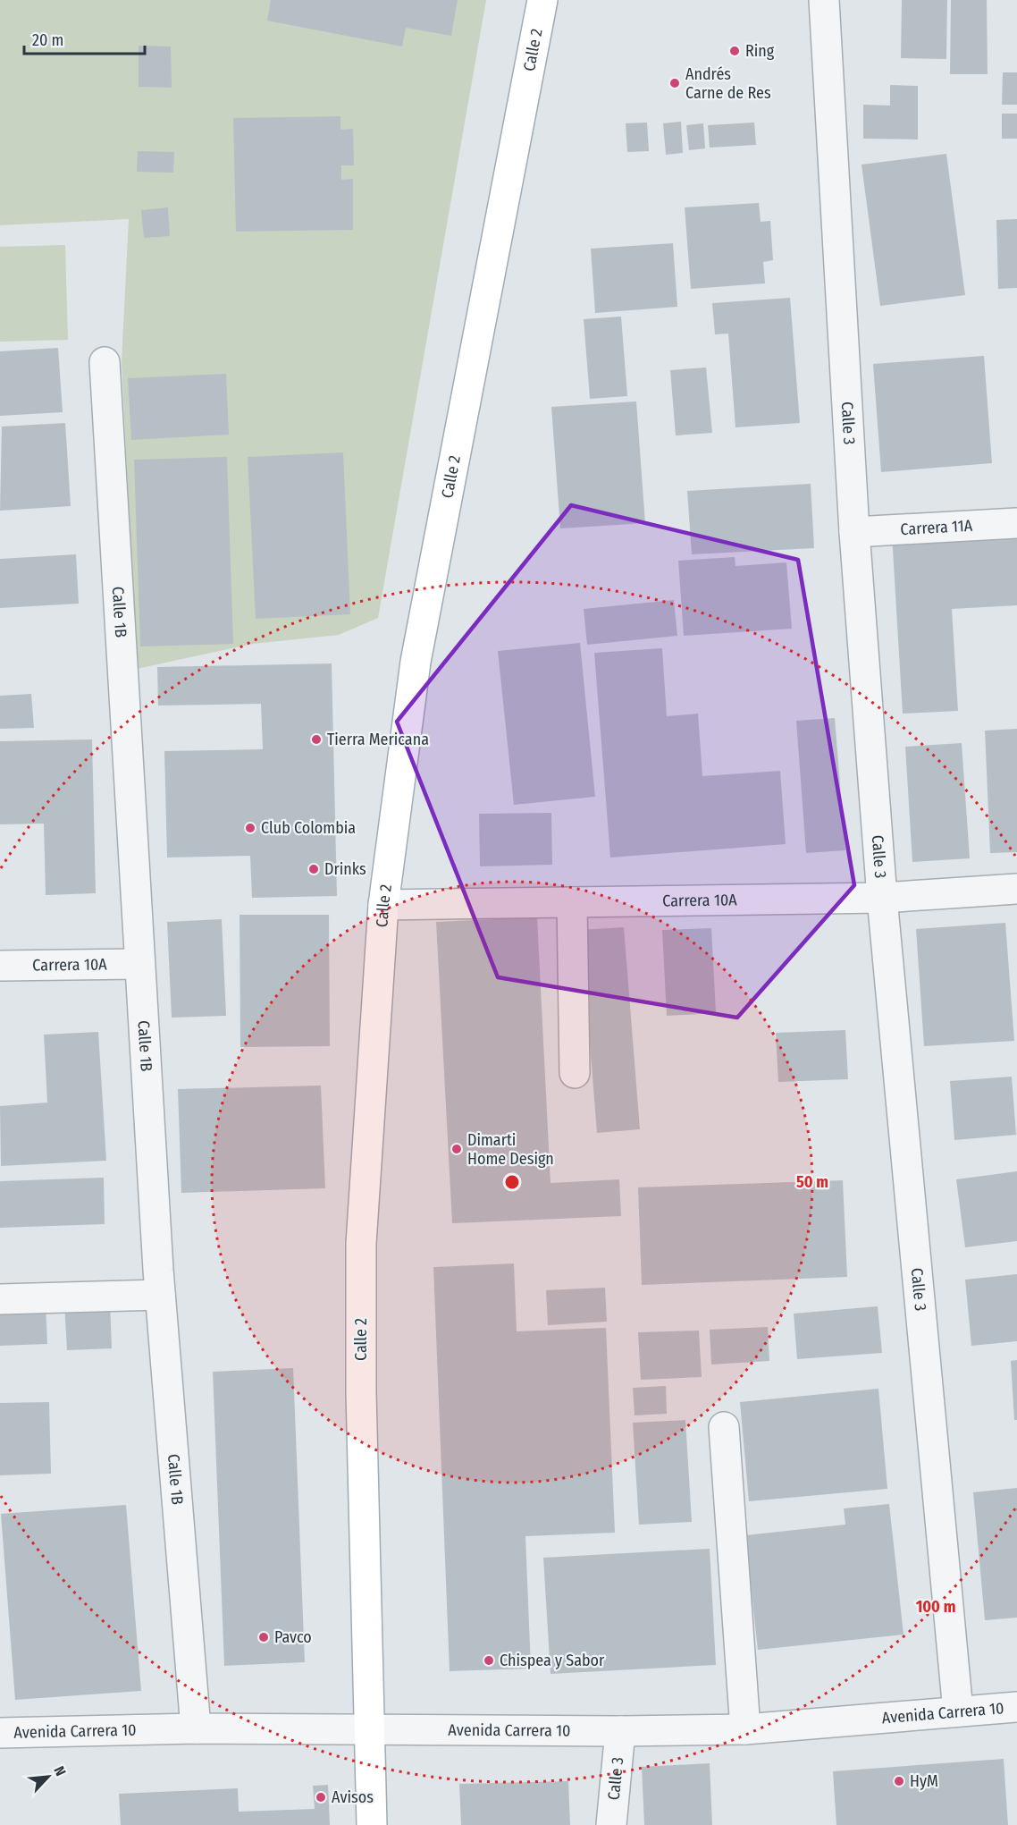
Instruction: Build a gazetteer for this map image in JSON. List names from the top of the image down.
{
  "streets": {
    "main road": ["Calle 2"],
    "street": [
      "Calle 3",
      "Carrera 11A",
      "Calle 1B",
      "Carrera 10A",
      "Avenida Carrera 10"
    ]
  },
  "crossings": [
    ["Calle 2", "Carrera 10A"],
    ["Calle 2", "Avenida Carrera 10"],
    ["Calle 3", "Carrera 11A"],
    ["Calle 3", "Carrera 10A"],
    ["Calle 3", "Avenida Carrera 10"],
    ["Calle 1B", "Carrera 10A"],
    ["Calle 1B", "Avenida Carrera 10"]
  ],
  "places": [
    "Ring",
    "Andrés Carne de Res",
    "Tierra Mericana",
    "Club Colombia",
    "Drinks",
    "Dimarti Home Design",
    "Pavco",
    "Chispea y Sabor",
    "HyM",
    "Avisos"
  ],
  "scale_bar": "20 m",
  "north": "top right",
  "rings": ["50 m", "100 m"]
}
